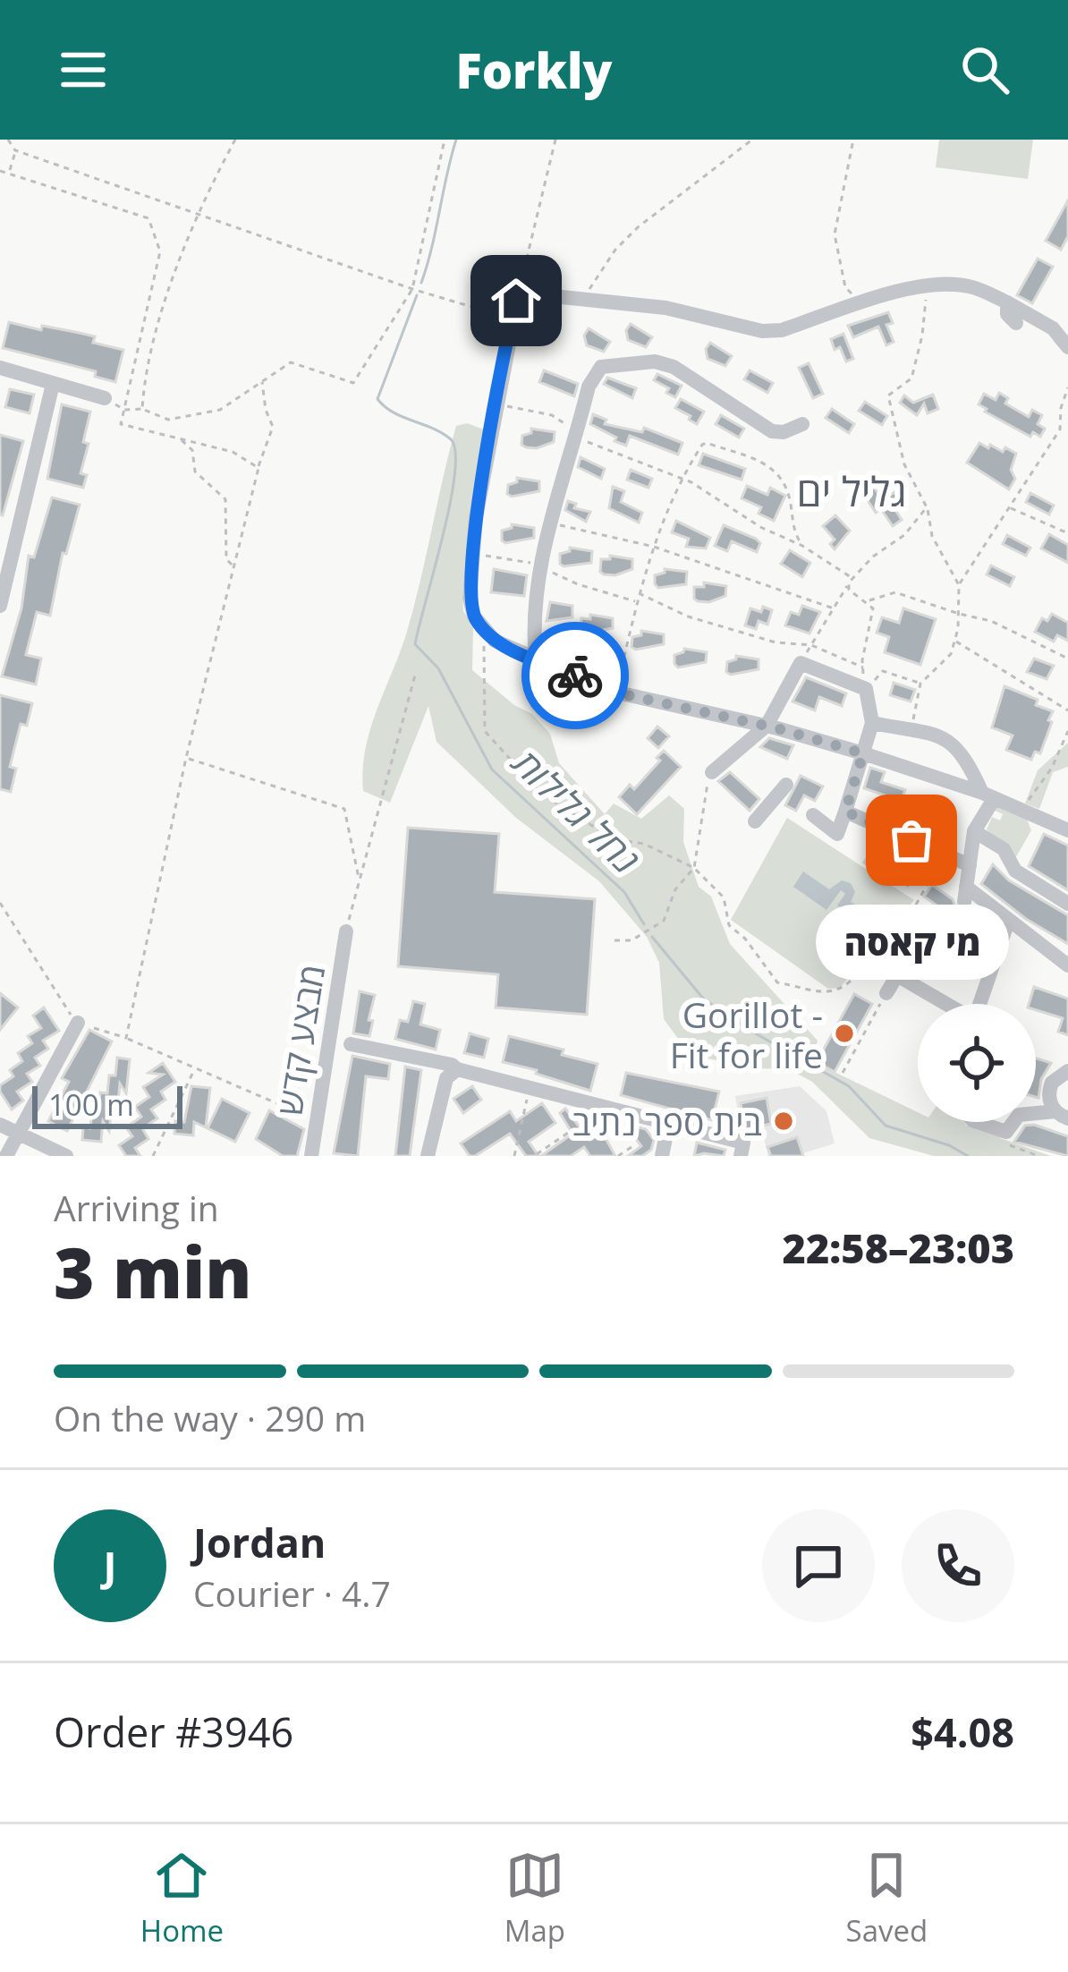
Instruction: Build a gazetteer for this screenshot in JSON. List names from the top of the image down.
{
  "streets": {
    "street": ["מבצע קדש"]
  },
  "districts": ["גליל ים"],
  "water": ["נחל גלילות"],
  "places": ["מי קאסה", "Gorillot - Fit for life", "בית ספר נתיב"],
  "scale_bar": "100 m",
  "page": {
    "header": "Forkly",
    "bubble": "מי קאסה",
    "scale": "100 m",
    "heading": ["3 min", "Arriving in", "22:58–23:03"],
    "panel": [
      "Jordan",
      "Courier · 4.7",
      "Order #3946",
      "$4.08"
    ],
    "bar": "On the way · 290 m",
    "round": "J",
    "tabs": ["Home", "Map", "Saved"]
  }
}
